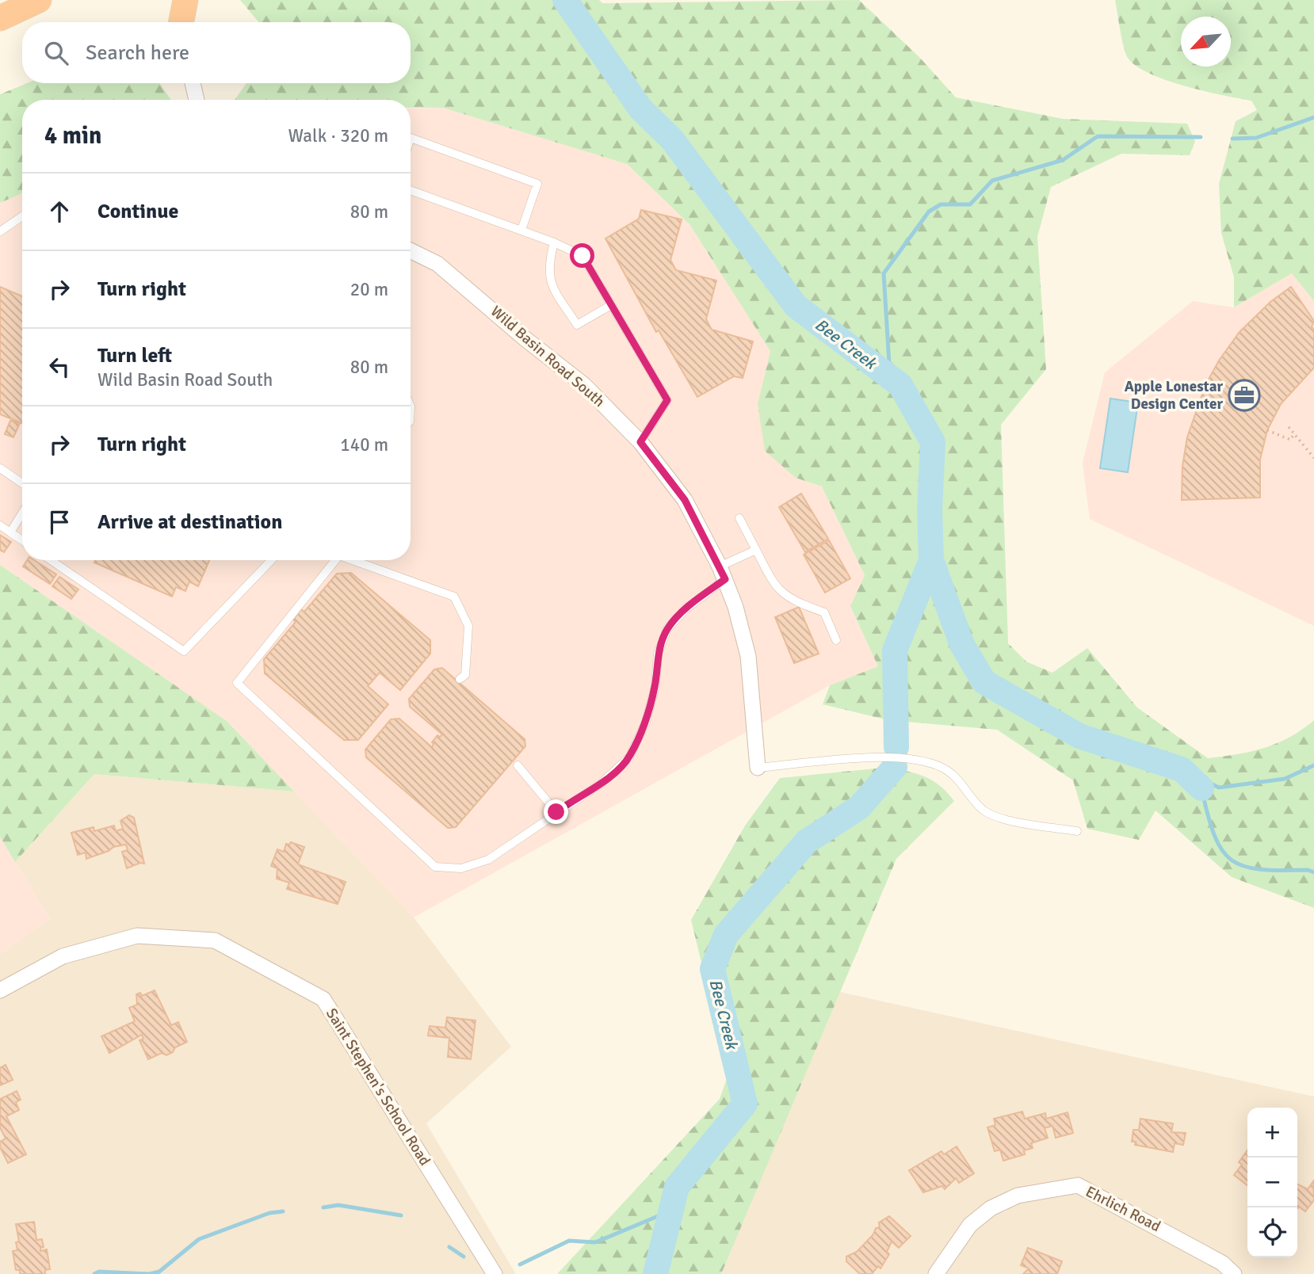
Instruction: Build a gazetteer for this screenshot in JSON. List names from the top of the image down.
{
  "streets": {
    "street": ["Wild Basin Road South", "Saint Stephen's School Road", "Ehrlich Road"]
  },
  "water": ["Bee Creek"],
  "places": {
    "office": ["Apple Lonestar Design Center"]
  },
  "north": "bottom left",
  "page": {
    "search": "Search here",
    "heading": ["4 min", "Walk · 320 m"],
    "list": [
      ["Continue", "80 m"],
      ["Turn right", "20 m"],
      ["Turn left", "Wild Basin Road South", "80 m"],
      ["Turn right", "140 m"],
      "Arrive at destination"
    ],
    "map_buttons": ["+", "−"]
  }
}
